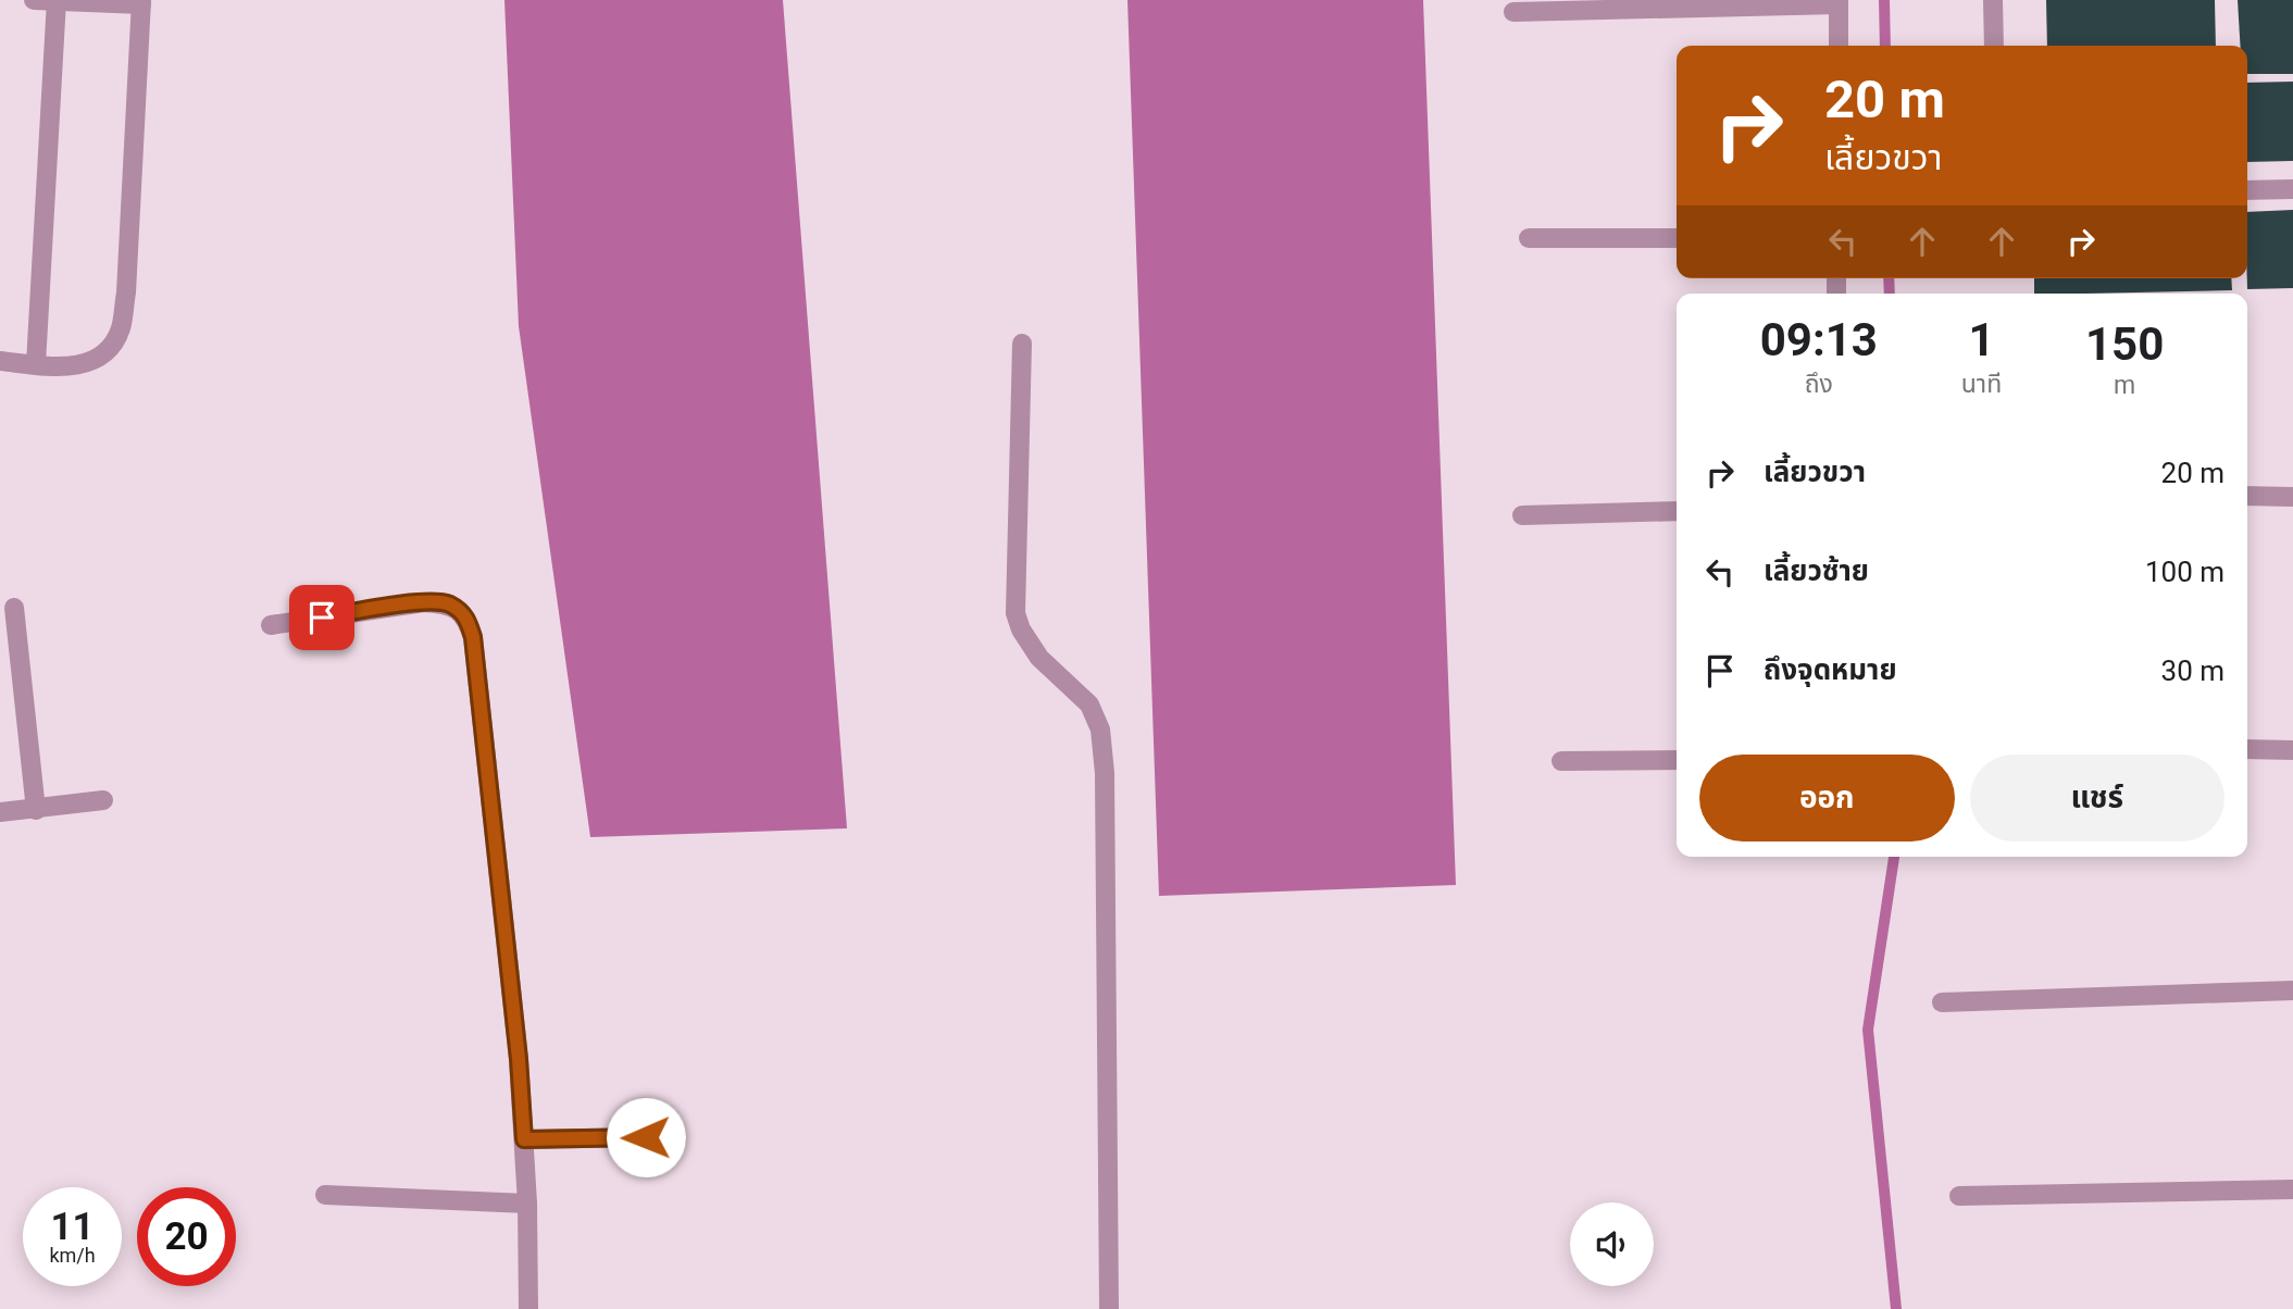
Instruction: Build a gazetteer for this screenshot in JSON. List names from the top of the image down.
{
  "page": {
    "turn": ["20 m", "เลี้ยวขวา"],
    "eta": [
      "09:13",
      "ถึง",
      "1",
      "นาที",
      "150",
      "m"
    ],
    "list": [
      {
        "name": "เลี้ยวขวา",
        "value": "20 m"
      },
      {
        "name": "เลี้ยวซ้าย",
        "value": "100 m"
      },
      {
        "name": "ถึงจุดหมาย",
        "value": "30 m"
      }
    ],
    "buttons": ["ออก", "แชร์"],
    "speed": "11 km/h",
    "limit": "20"
  }
}
